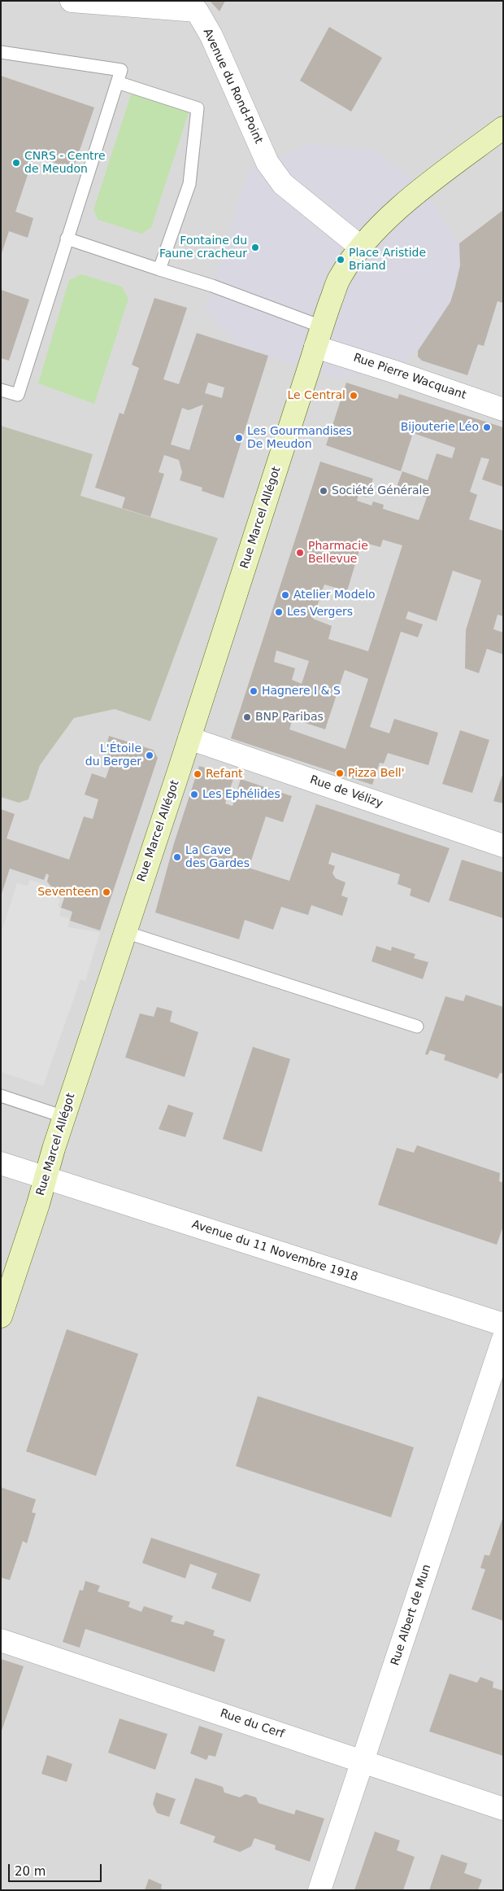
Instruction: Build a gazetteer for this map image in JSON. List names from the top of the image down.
{
  "streets": {
    "main road": ["Rue Marcel Allégot"],
    "street": [
      "Avenue du Rond-Point",
      "Rue Pierre Wacquant",
      "Rue de Vélizy",
      "Avenue du 11 Novembre 1918",
      "Rue Albert de Mun",
      "Rue du Cerf"
    ]
  },
  "crossings": [
    ["Avenue du Rond-Point", "Rue Marcel Allégot"],
    ["Rue Pierre Wacquant", "Rue Marcel Allégot"],
    ["Rue Marcel Allégot", "Rue de Vélizy"],
    ["Rue Marcel Allégot", "Avenue du 11 Novembre 1918"],
    ["Rue Albert de Mun", "Rue du Cerf"]
  ],
  "places": [
    "CNRS - Centre de Meudon",
    "Fontaine du Faune cracheur",
    "Place Aristide Briand",
    "Le Central",
    "Bijouterie Léo",
    "Les Gourmandises De Meudon",
    "Société Générale",
    "Pharmacie Bellevue",
    "Atelier Modelo",
    "Les Vergers",
    "Hagnere I & S",
    "BNP Paribas",
    "L'Étoile du Berger",
    "Pizza Bell'",
    "Refant",
    "Les Ephélides",
    "La Cave des Gardes",
    "Seventeen"
  ],
  "scale_bar": "20 m"
}
